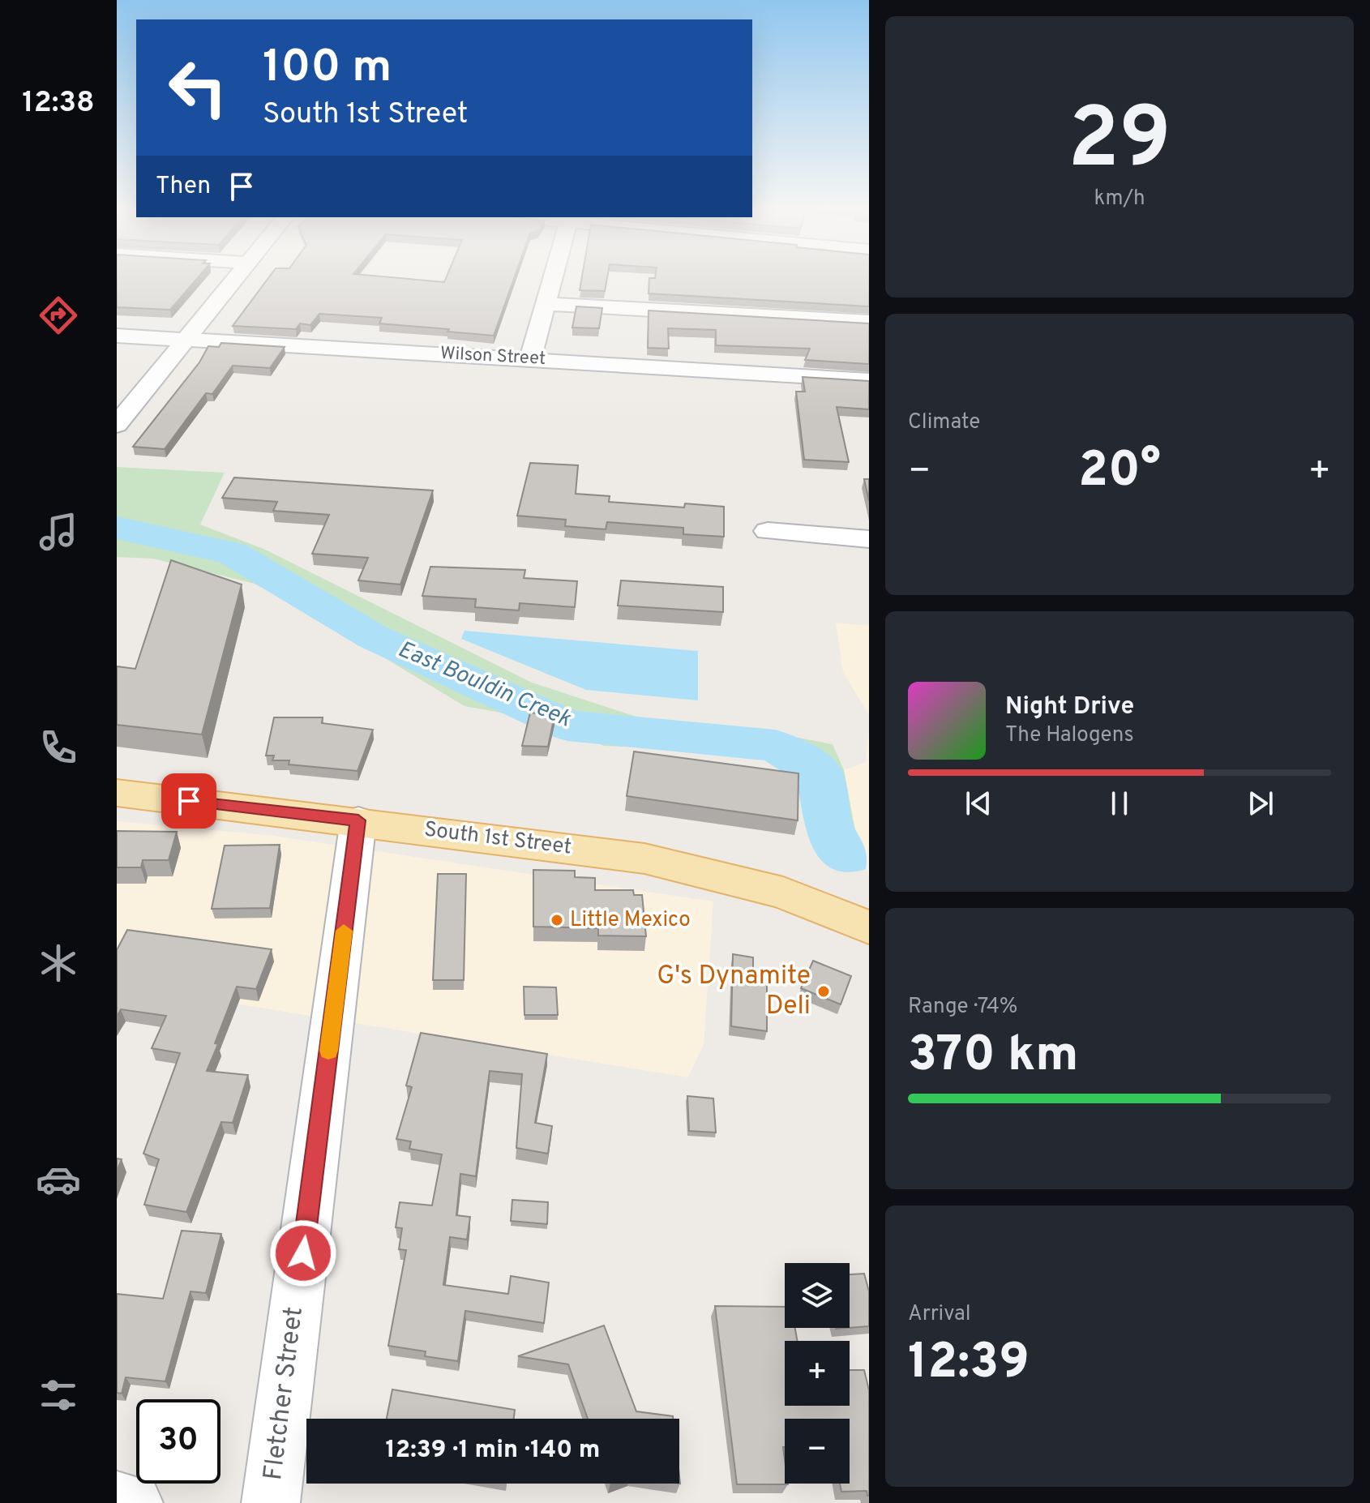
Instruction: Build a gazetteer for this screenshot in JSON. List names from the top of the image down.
{
  "streets": {
    "main road": ["South 1st Street"],
    "street": ["Wilson Street", "Fletcher Street"]
  },
  "crossings": [
    ["South 1st Street", "Fletcher Street"]
  ],
  "water": ["East Bouldin Creek"],
  "places": ["Little Mexico", "G's Dynamite Deli"],
  "page": {
    "tabs": "12:38",
    "tile": [
      ["29", "km/h"],
      "Climate",
      ["Range · 74%", "370 km"],
      ["Arrival", "12:39"]
    ],
    "turn": ["100 m", "South 1st Street"],
    "then": "Then",
    "heat": ["−", "20°", "+"],
    "song": ["Night Drive", "The Halogens"],
    "map_buttons": ["+", "−"],
    "limit": "30",
    "trip": "12:39 · 1 min · 140 m"
  }
}
